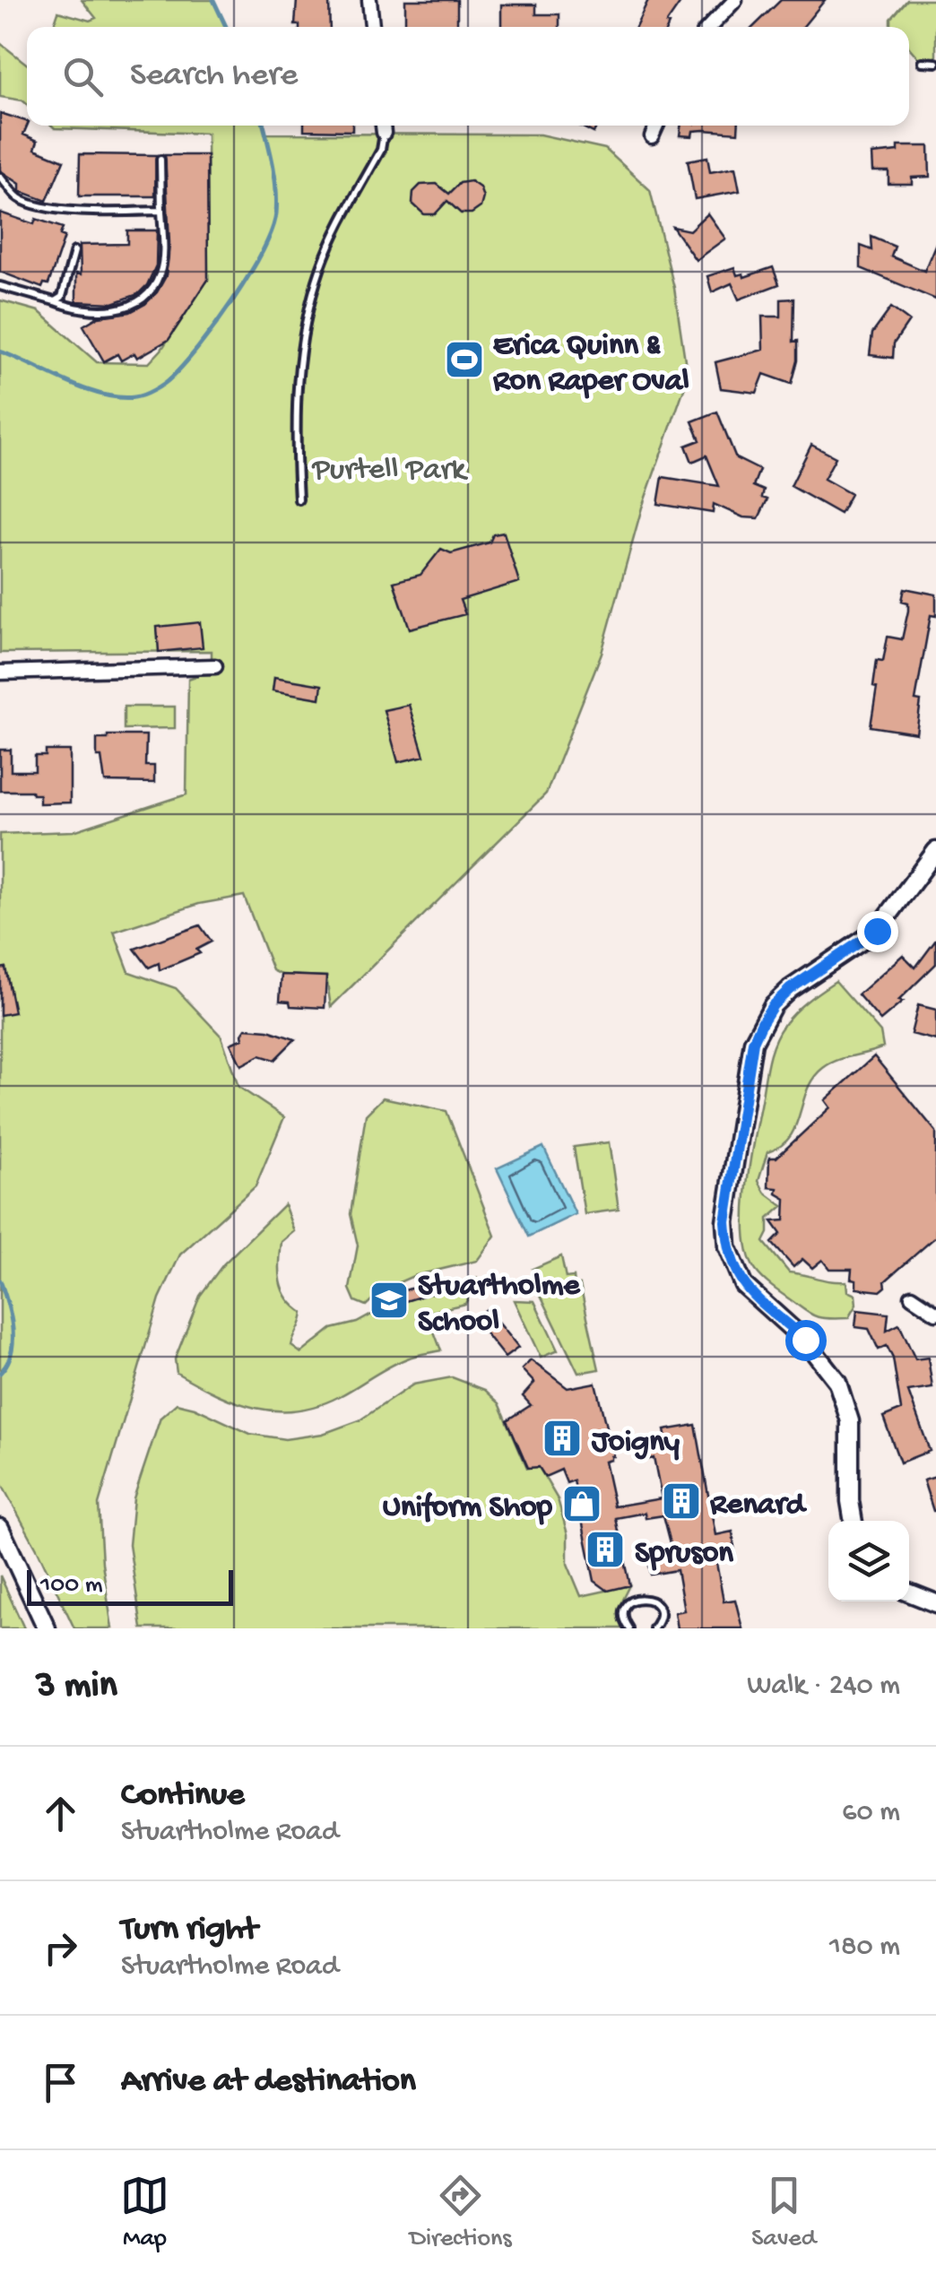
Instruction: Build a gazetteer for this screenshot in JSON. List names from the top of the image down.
{
  "parks": ["Purtell Park"],
  "places": {
    "sports": ["Erica Quinn & Ron Raper Oval"],
    "school or university": ["Stuartholme School"],
    "building": ["Joigny", "Renard", "Spruson"],
    "shop": ["Uniform Shop"]
  },
  "scale_bar": "100 m",
  "page": {
    "search": "Search here",
    "scale": "100 m",
    "heading": ["3 min", "Walk · 240 m"],
    "list": [
      ["Continue", "Stuartholme Road", "60 m"],
      ["Turn right", "Stuartholme Road", "180 m"],
      "Arrive at destination"
    ],
    "nav": ["Map", "Directions", "Saved"]
  }
}
